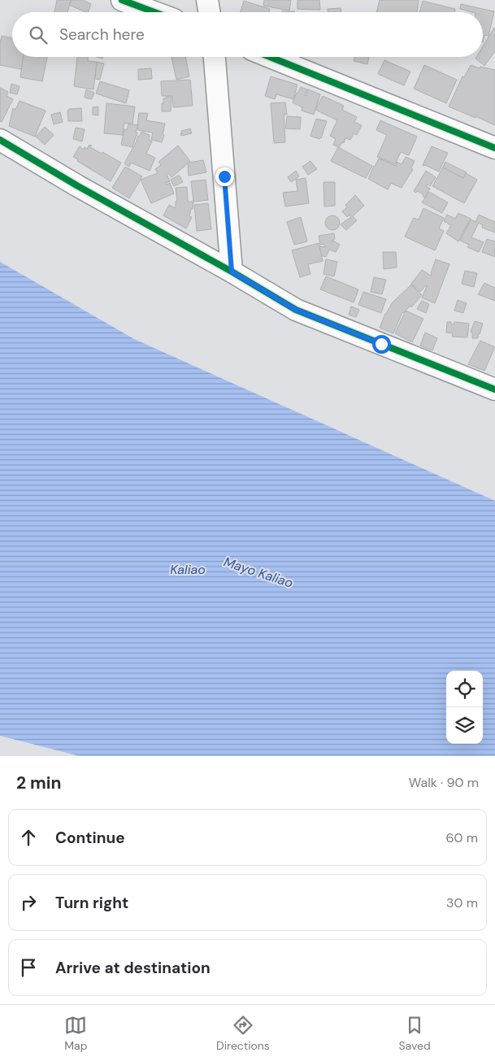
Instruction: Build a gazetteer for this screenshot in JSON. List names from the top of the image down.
{
  "water": ["Kaliao", "Mayo Kaliao"],
  "page": {
    "search": "Search here",
    "heading": ["2 min", "Walk · 90 m"],
    "list": [
      ["Continue", "60 m"],
      ["Turn right", "30 m"],
      "Arrive at destination"
    ],
    "nav": ["Map", "Directions", "Saved"]
  }
}
